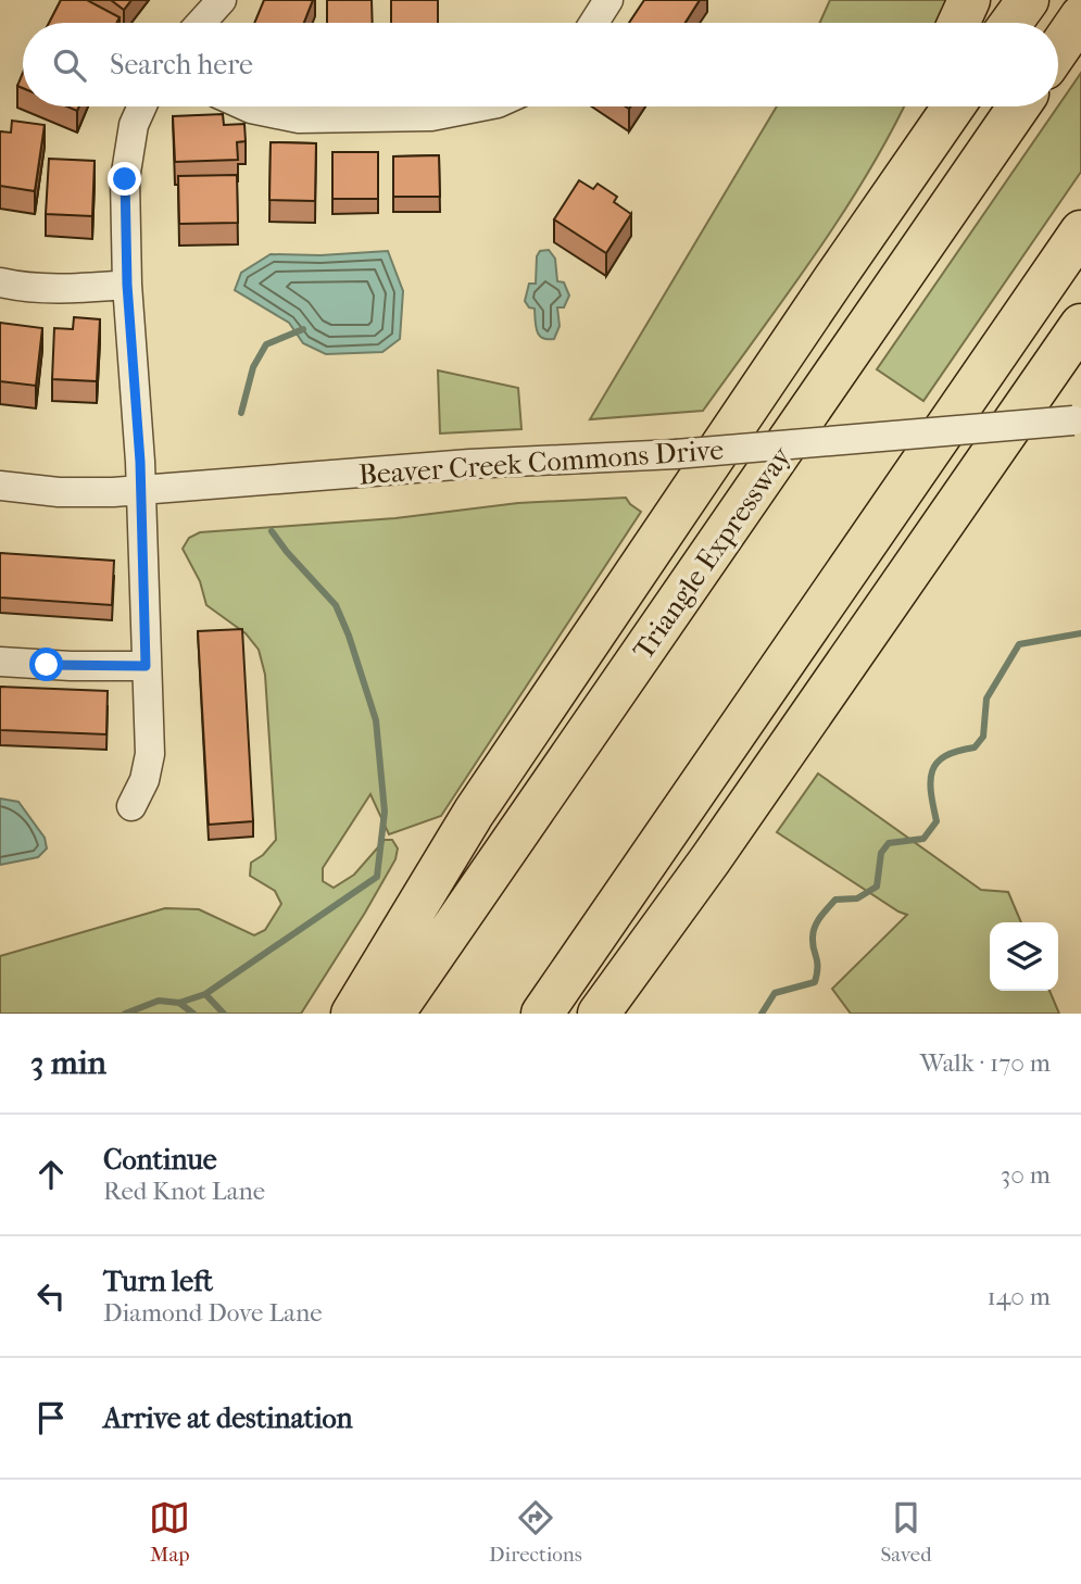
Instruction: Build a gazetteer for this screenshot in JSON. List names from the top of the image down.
{
  "streets": {
    "highway": ["Triangle Expressway"],
    "street": ["Beaver Creek Commons Drive"]
  },
  "page": {
    "search": "Search here",
    "heading": ["3 min", "Walk · 170 m"],
    "list": [
      ["Continue", "Red Knot Lane", "30 m"],
      ["Turn left", "Diamond Dove Lane", "140 m"],
      "Arrive at destination"
    ],
    "nav": ["Map", "Directions", "Saved"]
  }
}
